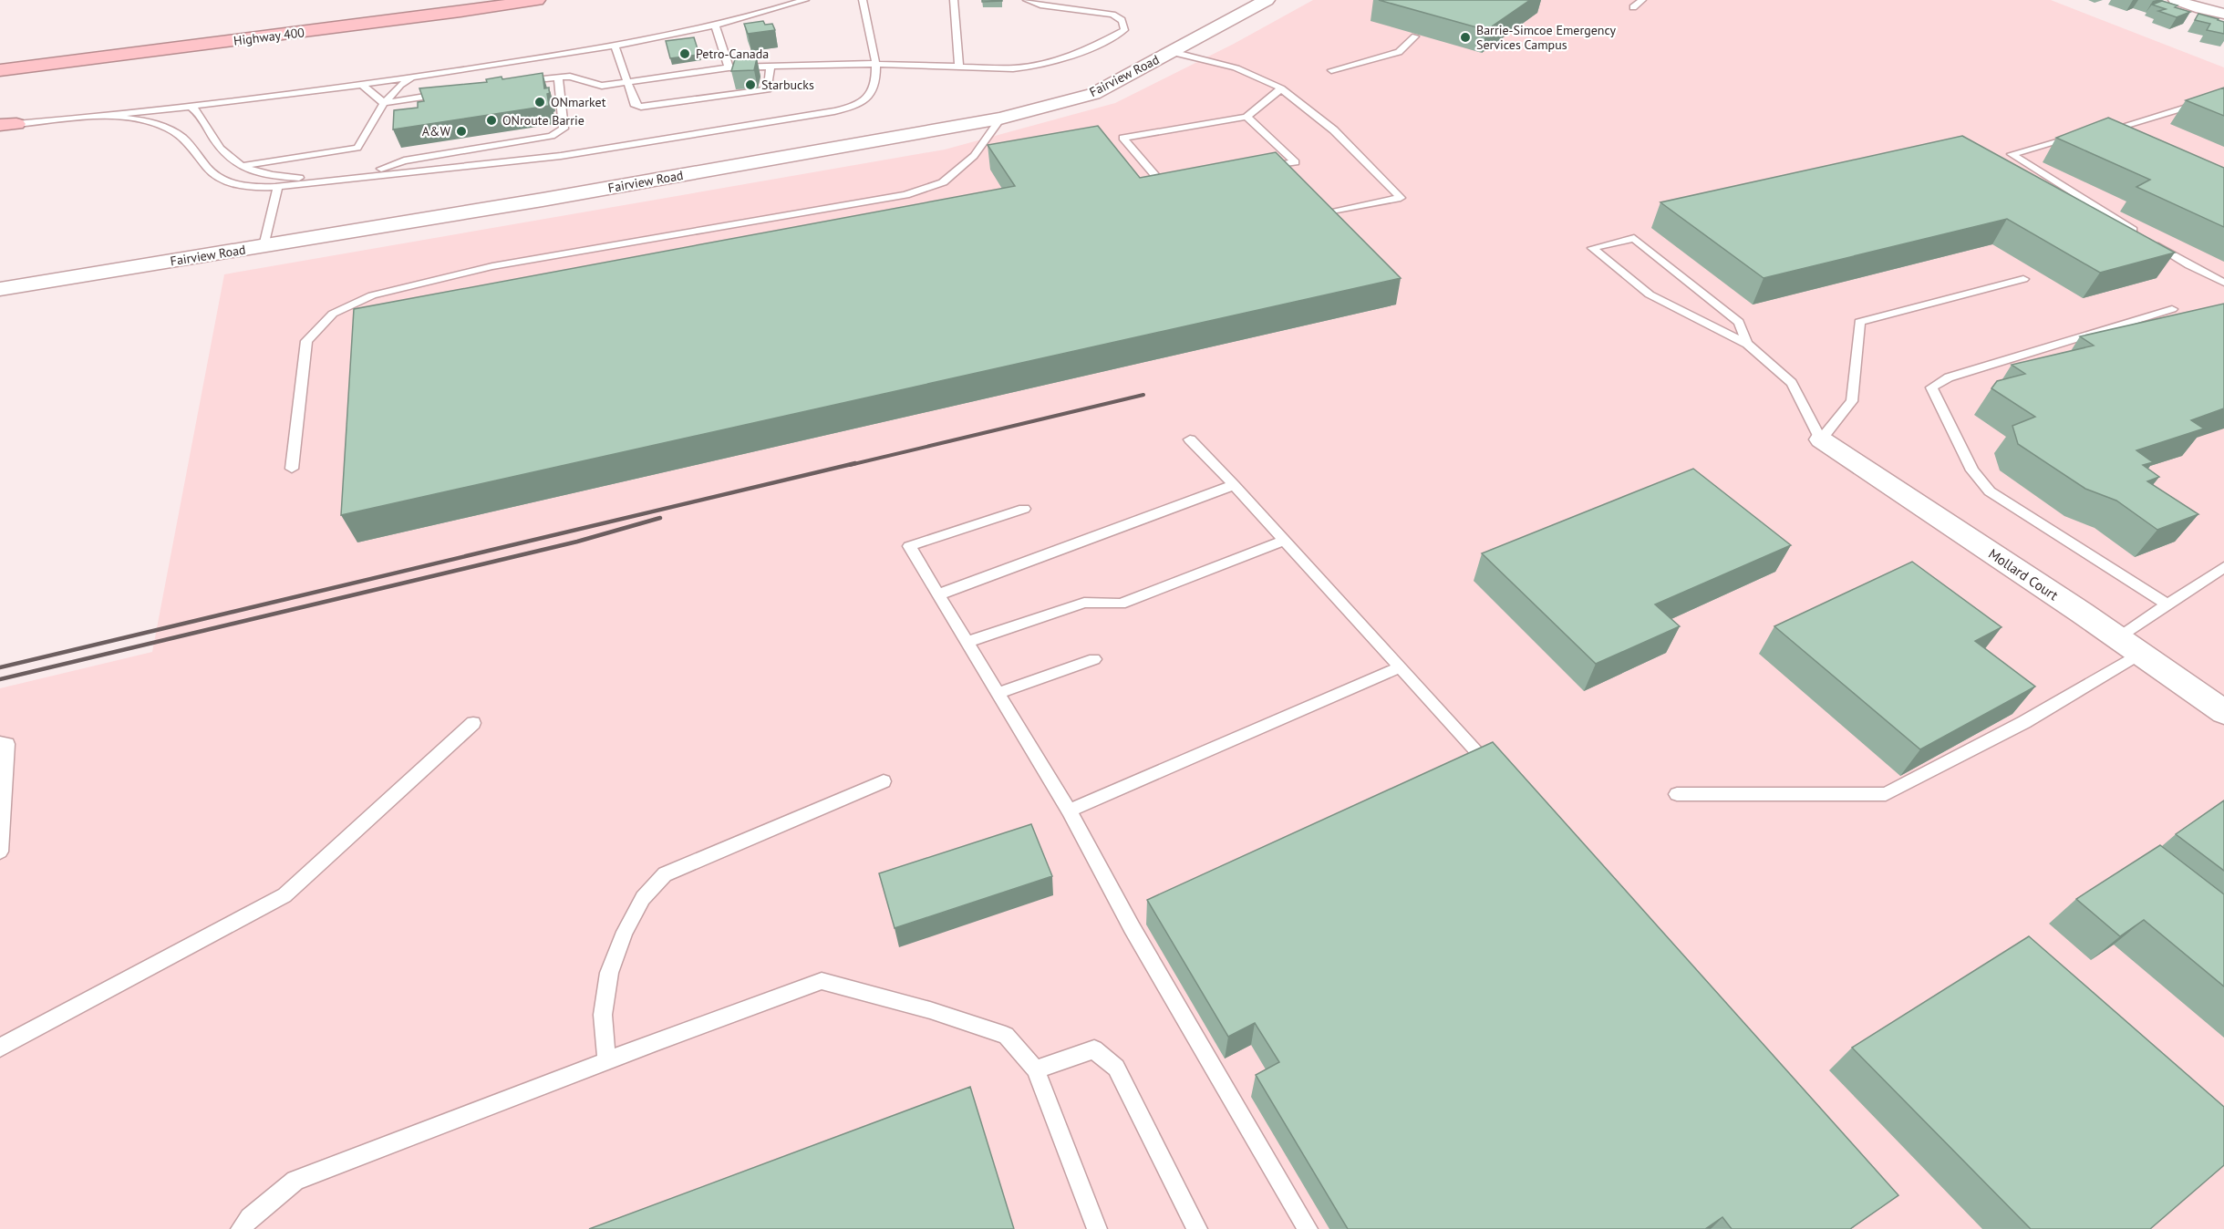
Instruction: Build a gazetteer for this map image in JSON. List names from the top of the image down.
{
  "streets": {
    "highway": ["Highway 400"],
    "street": ["Fairview Road", "Mollard Court"]
  },
  "places": [
    "Barrie-Simcoe Emergency Services Campus",
    "Petro-Canada",
    "Starbucks",
    "ONmarket",
    "ONroute Barrie",
    "A&W"
  ]
}
